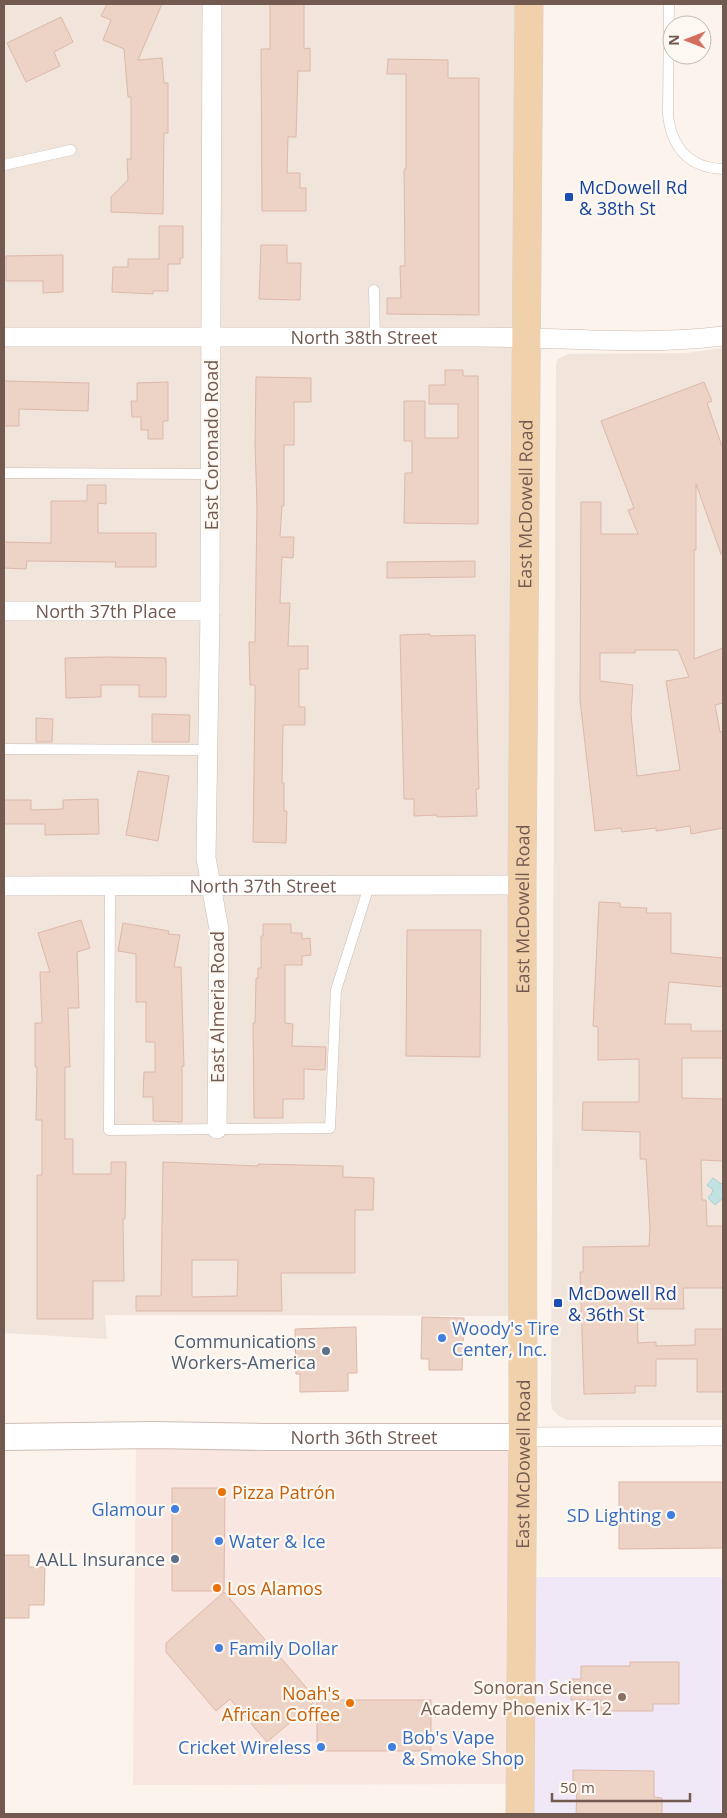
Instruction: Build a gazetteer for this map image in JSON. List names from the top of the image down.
{
  "streets": {
    "main road": ["East McDowell Road", "North 36th Street"],
    "street": [
      "North 38th Street",
      "East Coronado Road",
      "North 37th Place",
      "North 37th Street",
      "East Almeria Road"
    ]
  },
  "crossings": [
    ["North 38th Street", "East Coronado Road"],
    ["North 38th Street", "East McDowell Road"],
    ["East Coronado Road", "North 37th Place"],
    ["East Coronado Road", "North 37th Street"],
    ["East Coronado Road", "East Almeria Road"],
    ["East McDowell Road", "North 37th Street"],
    ["East McDowell Road", "North 36th Street"],
    ["North 37th Street", "East Almeria Road"]
  ],
  "places": {
    "transit": ["McDowell Rd & 38th St", "McDowell Rd & 36th St"],
    "other": [
      "Woody's Tire Center, Inc.",
      "Communications Workers-America",
      "Pizza Patrón",
      "Glamour",
      "SD Lighting",
      "Water & Ice",
      "AALL Insurance",
      "Los Alamos",
      "Family Dollar",
      "Sonoran Science Academy Phoenix K-12",
      "Noah's African Coffee",
      "Cricket Wireless",
      "Bob's Vape & Smoke Shop"
    ]
  },
  "scale_bar": "50 m",
  "north": "left"
}
